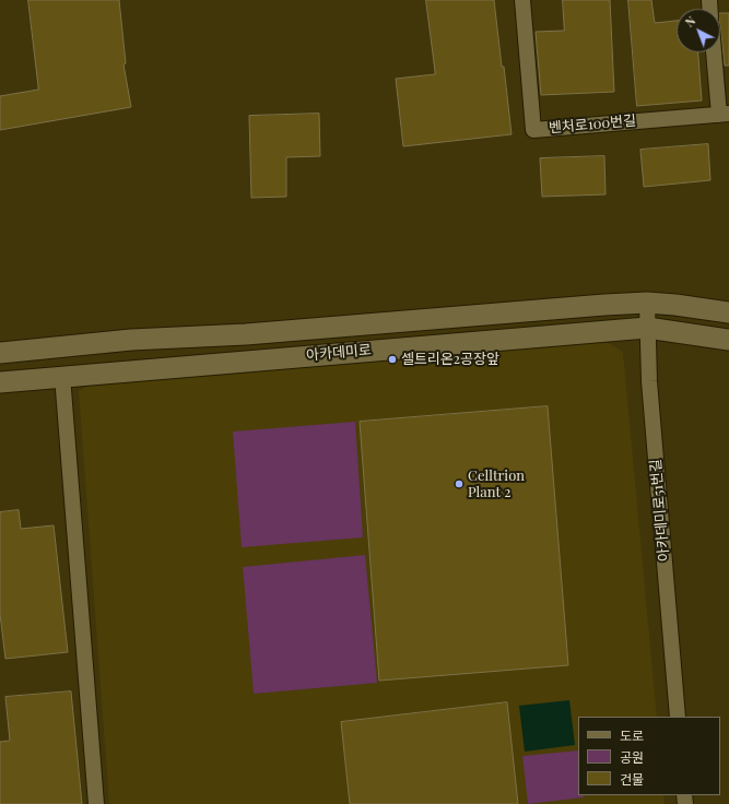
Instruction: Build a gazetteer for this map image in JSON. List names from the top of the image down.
{
  "streets": {
    "main road": ["아카데미로"],
    "street": ["벤처로100번길", "아카데미로51번길"]
  },
  "crossings": [
    ["아카데미로", "아카데미로51번길"]
  ],
  "places": ["셀트리온2공장앞", "Celltrion Plant 2"],
  "legend": ["도로", "공원", "건물"],
  "north": "top left"
}
